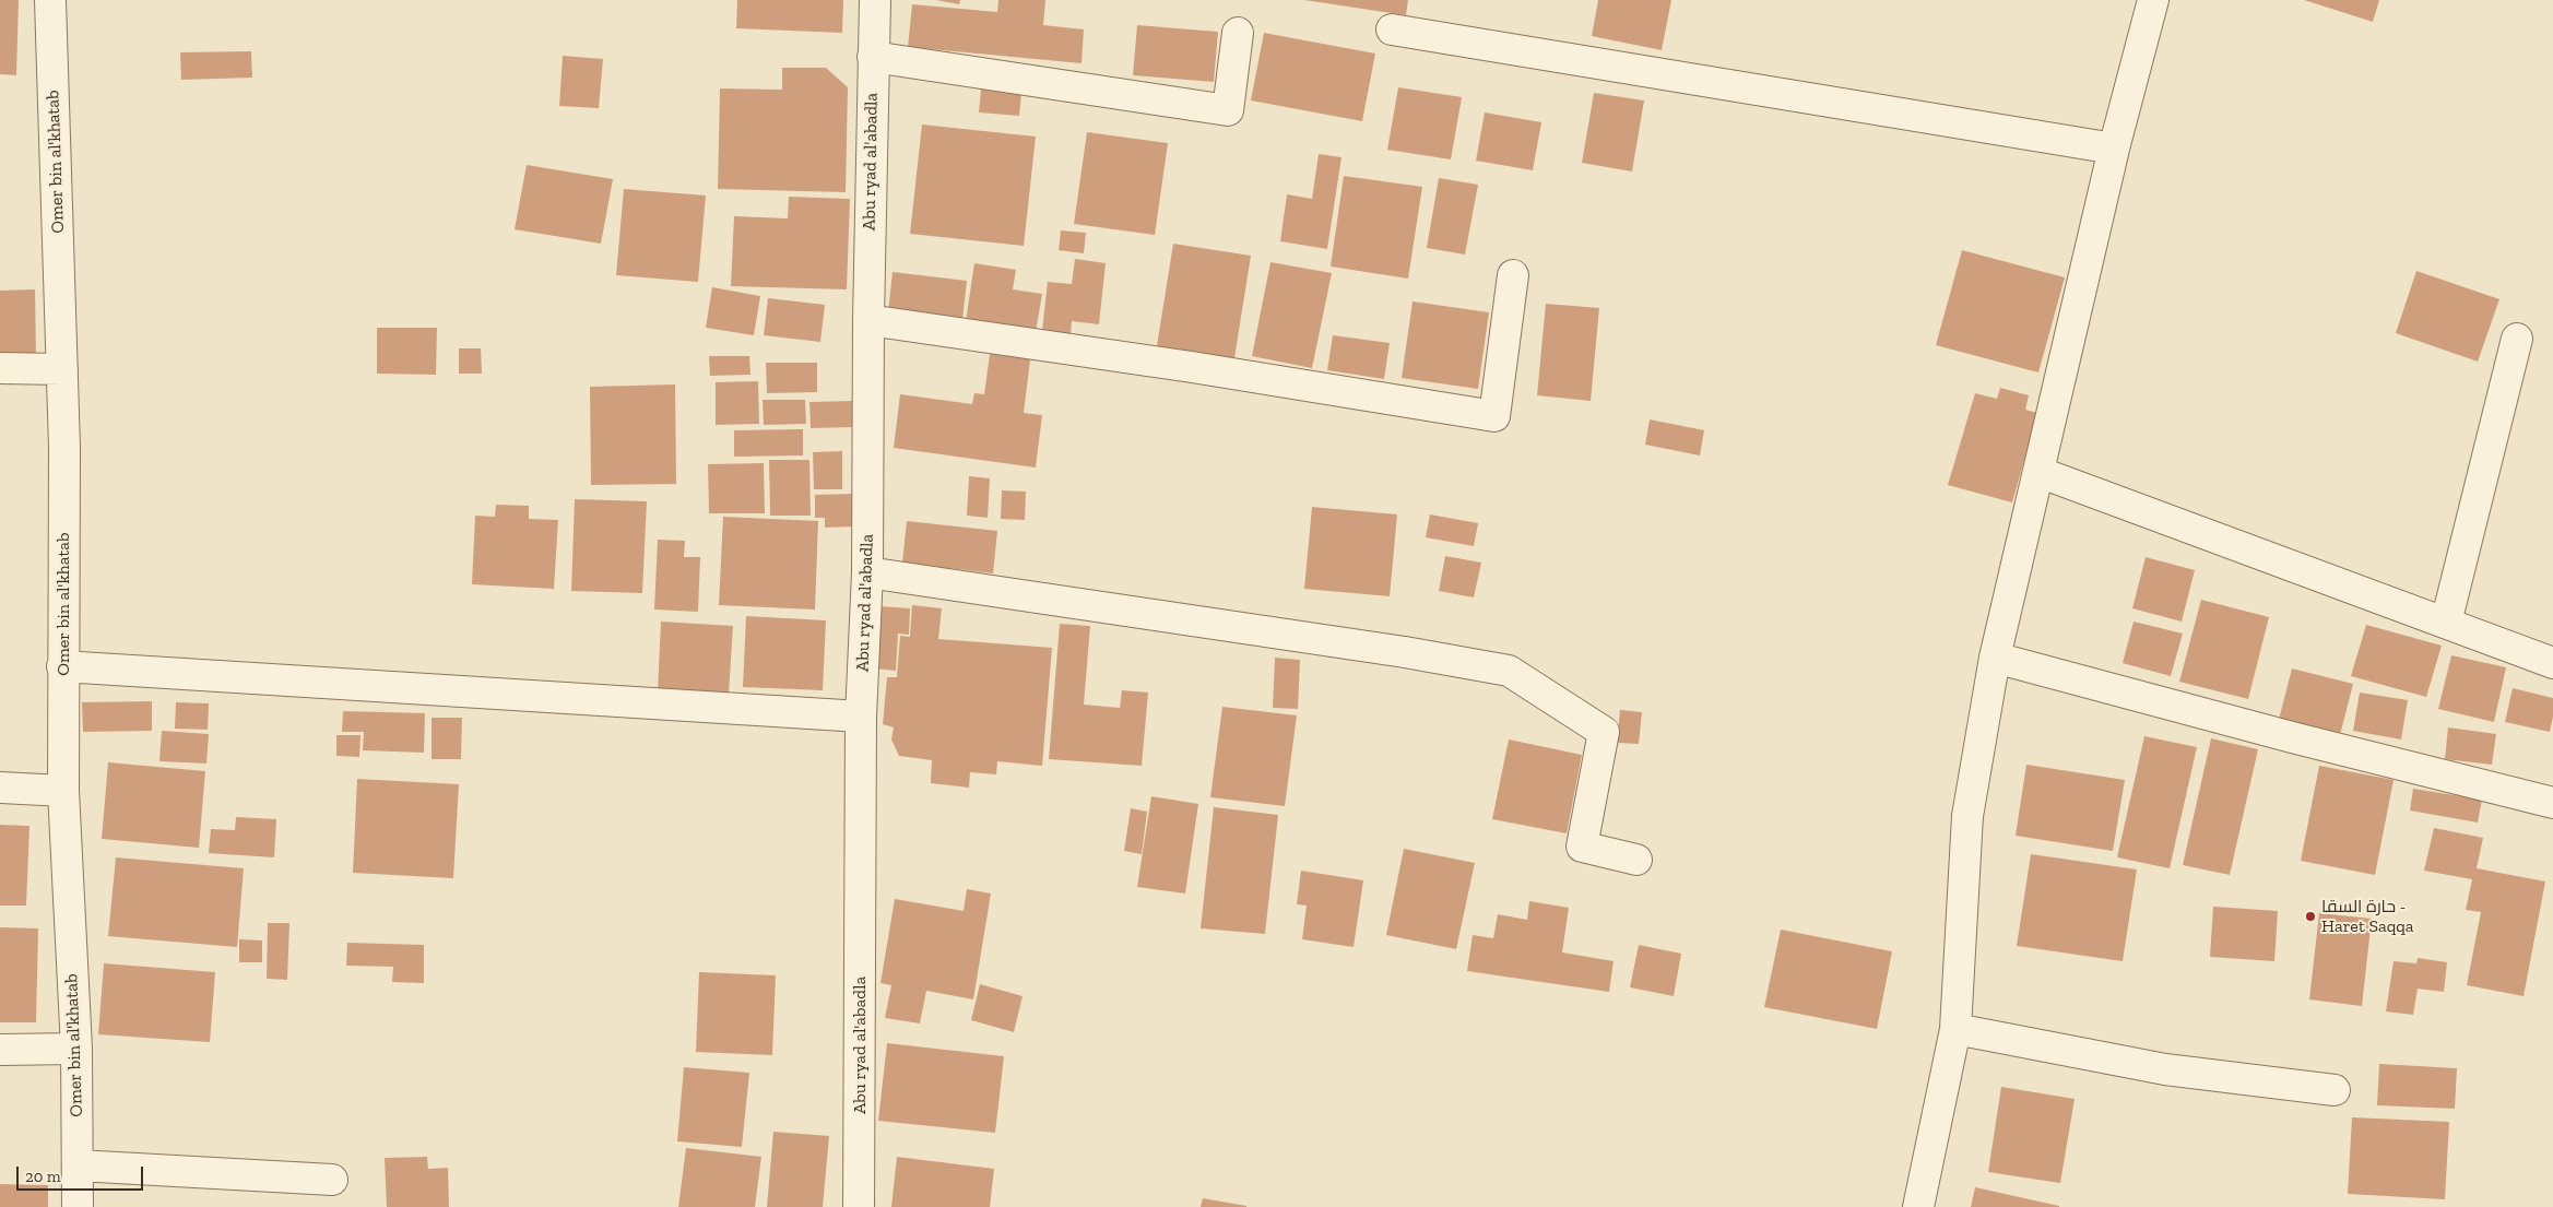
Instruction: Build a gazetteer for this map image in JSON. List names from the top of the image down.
{
  "streets": {
    "street": ["Omer bin al'khatab", "Abu ryad al'abadla"]
  },
  "places": ["حارة السقا - Haret Saqqa"],
  "scale_bar": "20 m"
}
